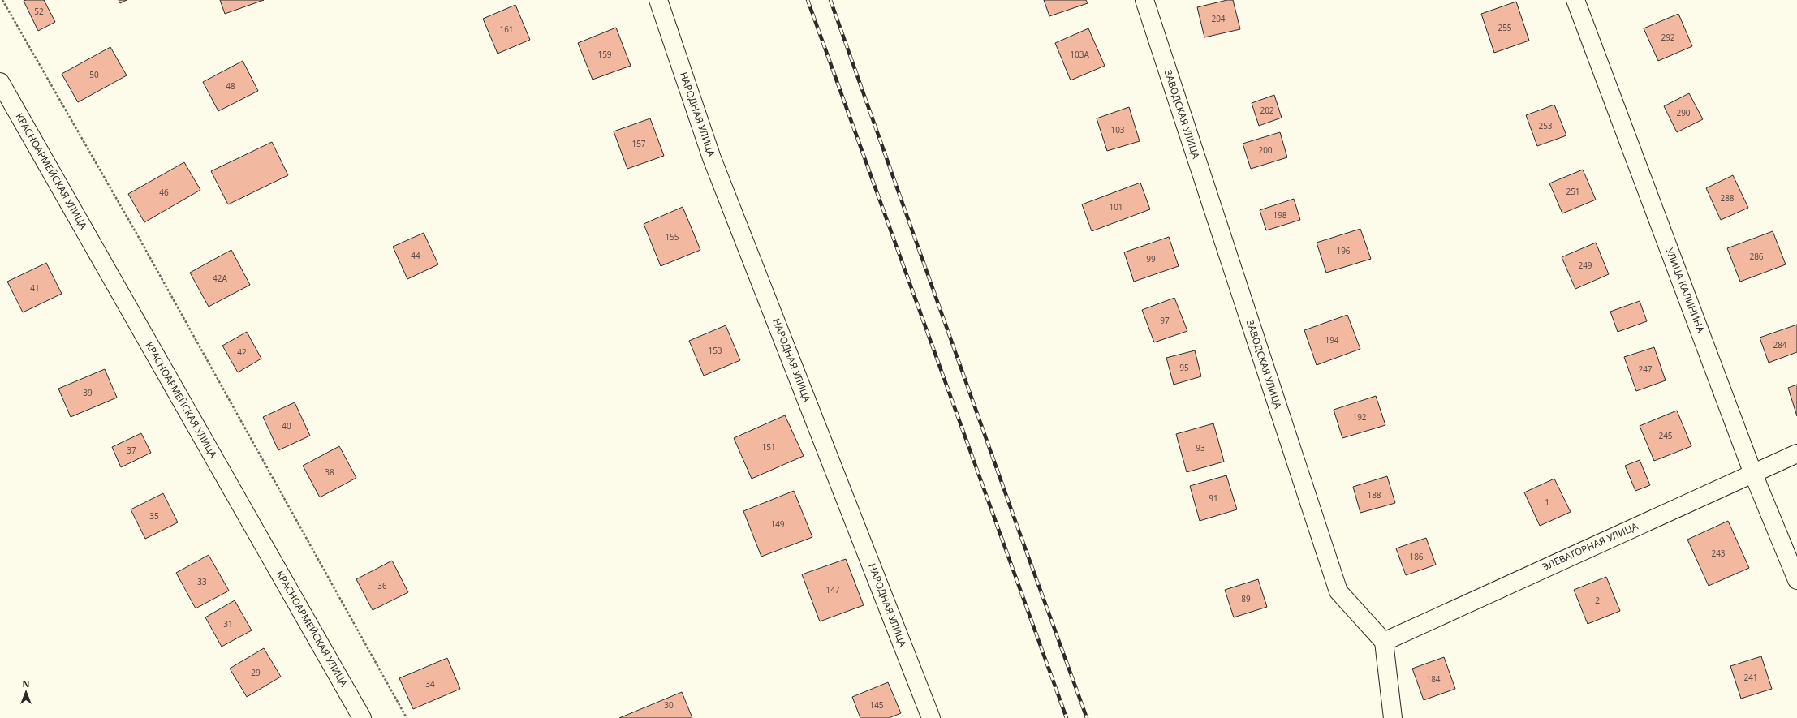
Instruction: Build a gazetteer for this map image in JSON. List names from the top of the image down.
{
  "streets": {
    "street": [
      "НАРОДНАЯ УЛИЦА",
      "ЗАВОДСКАЯ УЛИЦА",
      "КРАСНОАРМЕЙСКАЯ УЛИЦА",
      "УЛИЦА КАЛИНИНА",
      "ЭЛЕВАТОРНАЯ УЛИЦА"
    ]
  },
  "crossings": [
    ["ЗАВОДСКАЯ УЛИЦА", "ЭЛЕВАТОРНАЯ УЛИЦА"],
    ["УЛИЦА КАЛИНИНА", "ЭЛЕВАТОРНАЯ УЛИЦА"]
  ],
  "house_numbers": [
    "52",
    "204",
    "255",
    "161",
    "292",
    "159",
    "103А",
    "50",
    "48",
    "202",
    "290",
    "253",
    "103",
    "157",
    "200",
    "251",
    "46",
    "288",
    "101",
    "198",
    "155",
    "196",
    "44",
    "286",
    "99",
    "249",
    "42А",
    "41",
    "97",
    "194",
    "284",
    "153",
    "42",
    "95",
    "247",
    "39",
    "192",
    "40",
    "245",
    "151",
    "93",
    "37",
    "38",
    "188",
    "91",
    "1",
    "35",
    "149",
    "243",
    "186",
    "33",
    "36",
    "147",
    "89",
    "2",
    "31",
    "29",
    "241",
    "184",
    "34",
    "30",
    "145"
  ],
  "north": "top"
}
